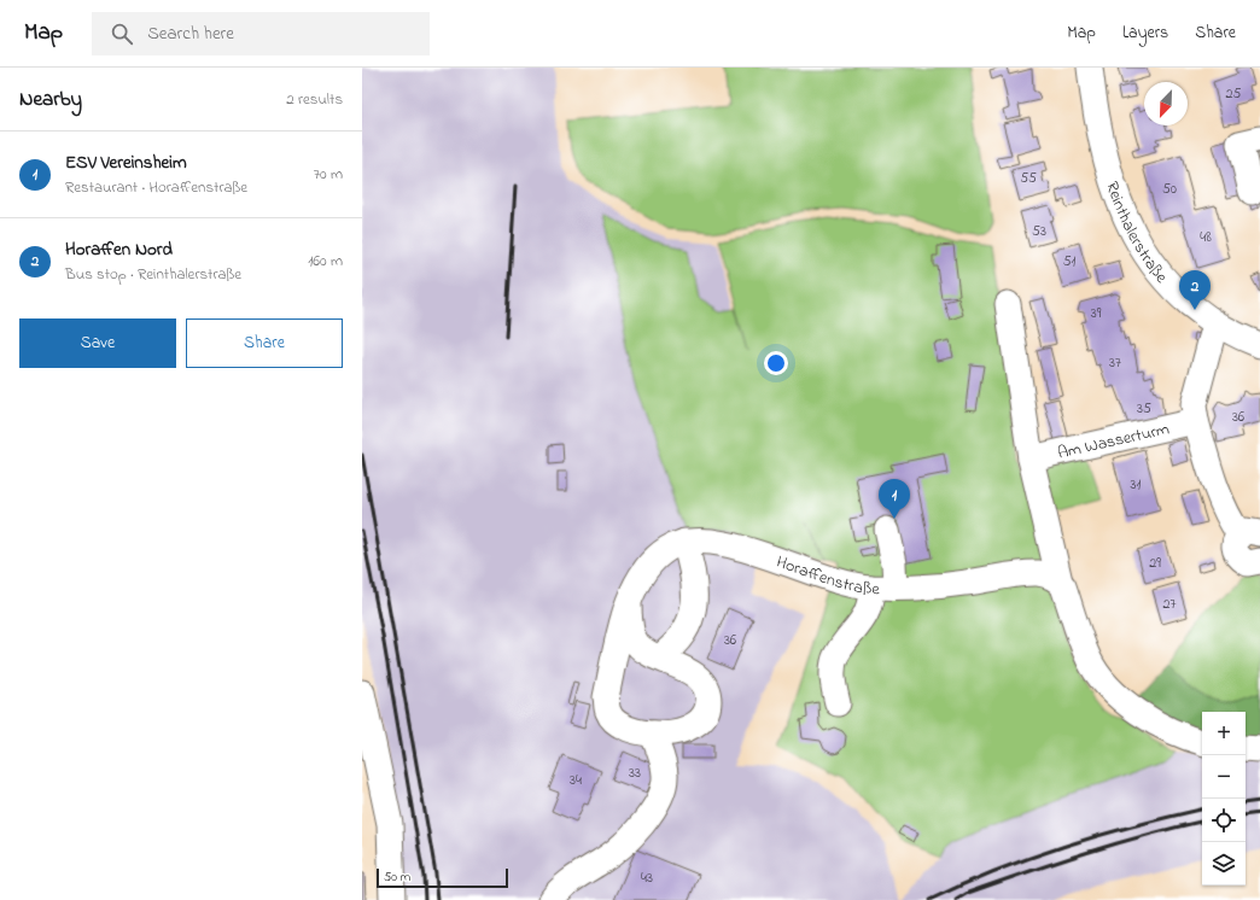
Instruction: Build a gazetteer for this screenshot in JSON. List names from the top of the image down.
{
  "streets": {
    "street": ["Reinthalerstraße", "Am Wasserturm", "Horaffenstraße"]
  },
  "house_numbers": [
    "25",
    "55",
    "50",
    "53",
    "48",
    "51",
    "39",
    "37",
    "35",
    "36",
    "31",
    "29",
    "27",
    "36",
    "33",
    "34",
    "43"
  ],
  "scale_bar": "50 m",
  "north": "bottom left",
  "page": {
    "header": "Map",
    "search": "Search here",
    "nav": ["Map", "Layers", "Share"],
    "heading": ["Nearby", "2 results"],
    "list": [
      {
        "mark": "1",
        "name": "ESV Vereinsheim",
        "note": "Restaurant · Horaffenstraße",
        "value": "70 m"
      },
      {
        "mark": "2",
        "name": "Horaffen Nord",
        "note": "Bus stop · Reinthalerstraße",
        "value": "160 m"
      }
    ],
    "pins": ["2", "1"],
    "buttons": ["Save", "Share"],
    "map_buttons": ["+", "−"],
    "scale": "50 m"
  }
}
